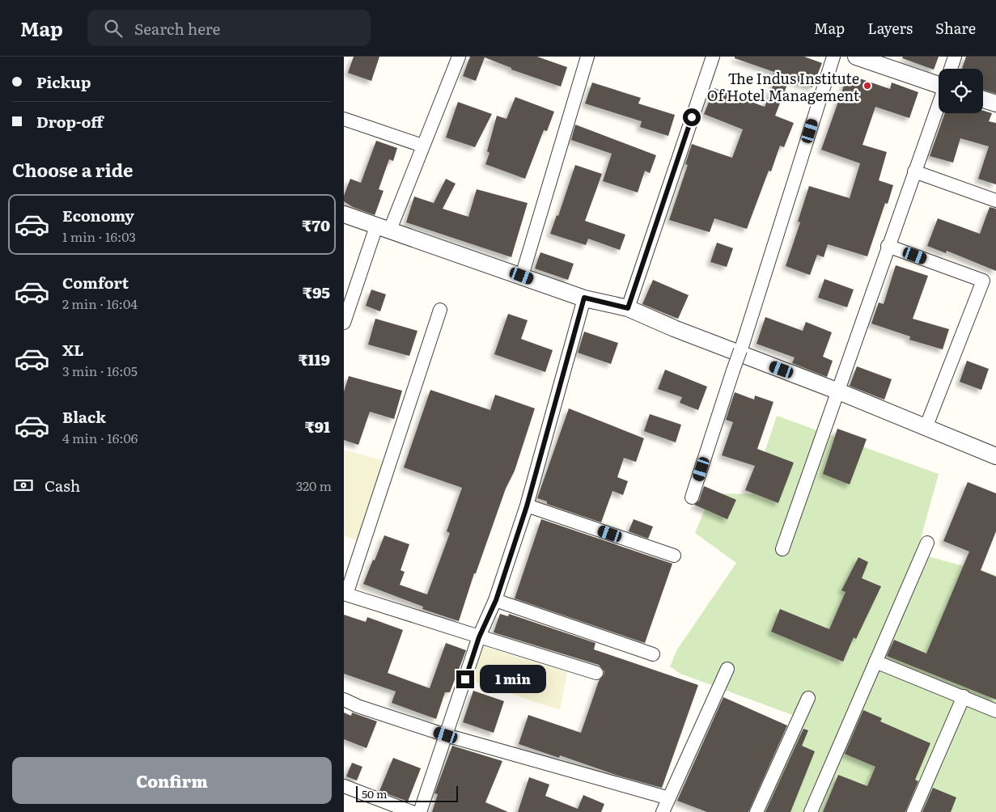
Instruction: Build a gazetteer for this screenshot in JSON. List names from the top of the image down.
{
  "places": ["The Indus Institute Of Hotel Management"],
  "scale_bar": "50 m",
  "page": {
    "header": "Map",
    "search": "Search here",
    "nav": ["Map", "Layers", "Share"],
    "banner": ["Pickup", "Drop-off"],
    "heading": "Choose a ride",
    "list": [
      {
        "name": "Economy",
        "note": "1 min · 16:03",
        "value": "₹70"
      },
      {
        "name": "Comfort",
        "note": "2 min · 16:04",
        "value": "₹95"
      },
      {
        "name": "XL",
        "note": "3 min · 16:05",
        "value": "₹119"
      },
      {
        "name": "Black",
        "note": "4 min · 16:06",
        "value": "₹91"
      }
    ],
    "pay": ["Cash", "320 m"],
    "bubble": "1 min",
    "buttons": "Confirm",
    "scale": "50 m"
  }
}
